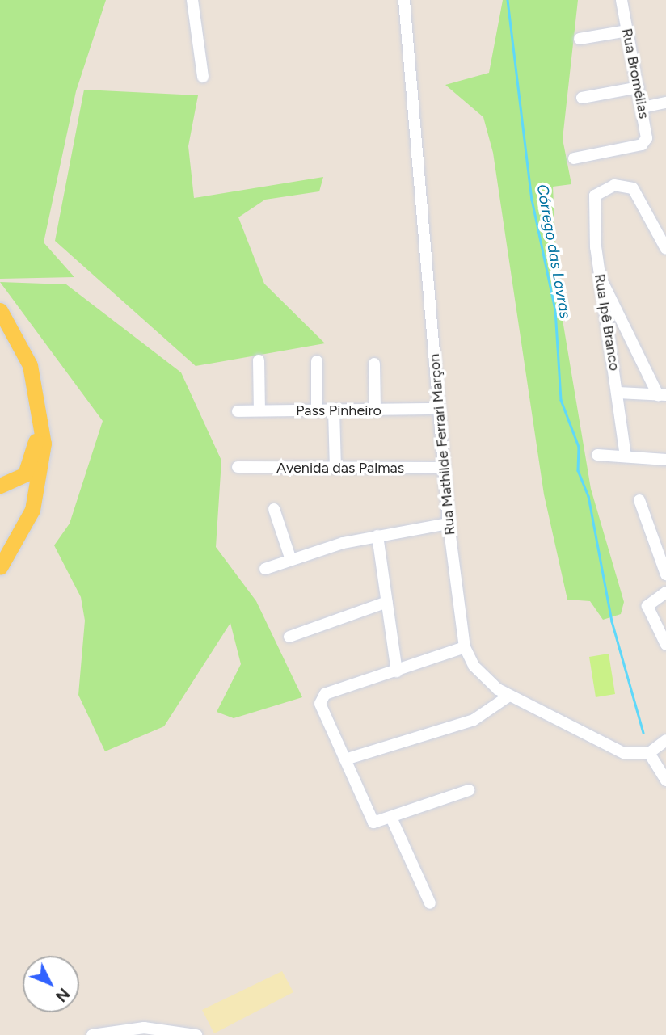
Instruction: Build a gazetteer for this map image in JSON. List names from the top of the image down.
{
  "streets": {
    "street": [
      "Rua Bromélias",
      "Rua Ipê Branco",
      "Pass Pinheiro",
      "Rua Mathilde Ferrari Marçon",
      "Avenida das Palmas"
    ]
  },
  "crossings": [
    ["Pass Pinheiro", "Rua Mathilde Ferrari Marçon"],
    ["Rua Mathilde Ferrari Marçon", "Avenida das Palmas"]
  ],
  "water": ["Córrego das Lavras"],
  "north": "bottom right"
}
